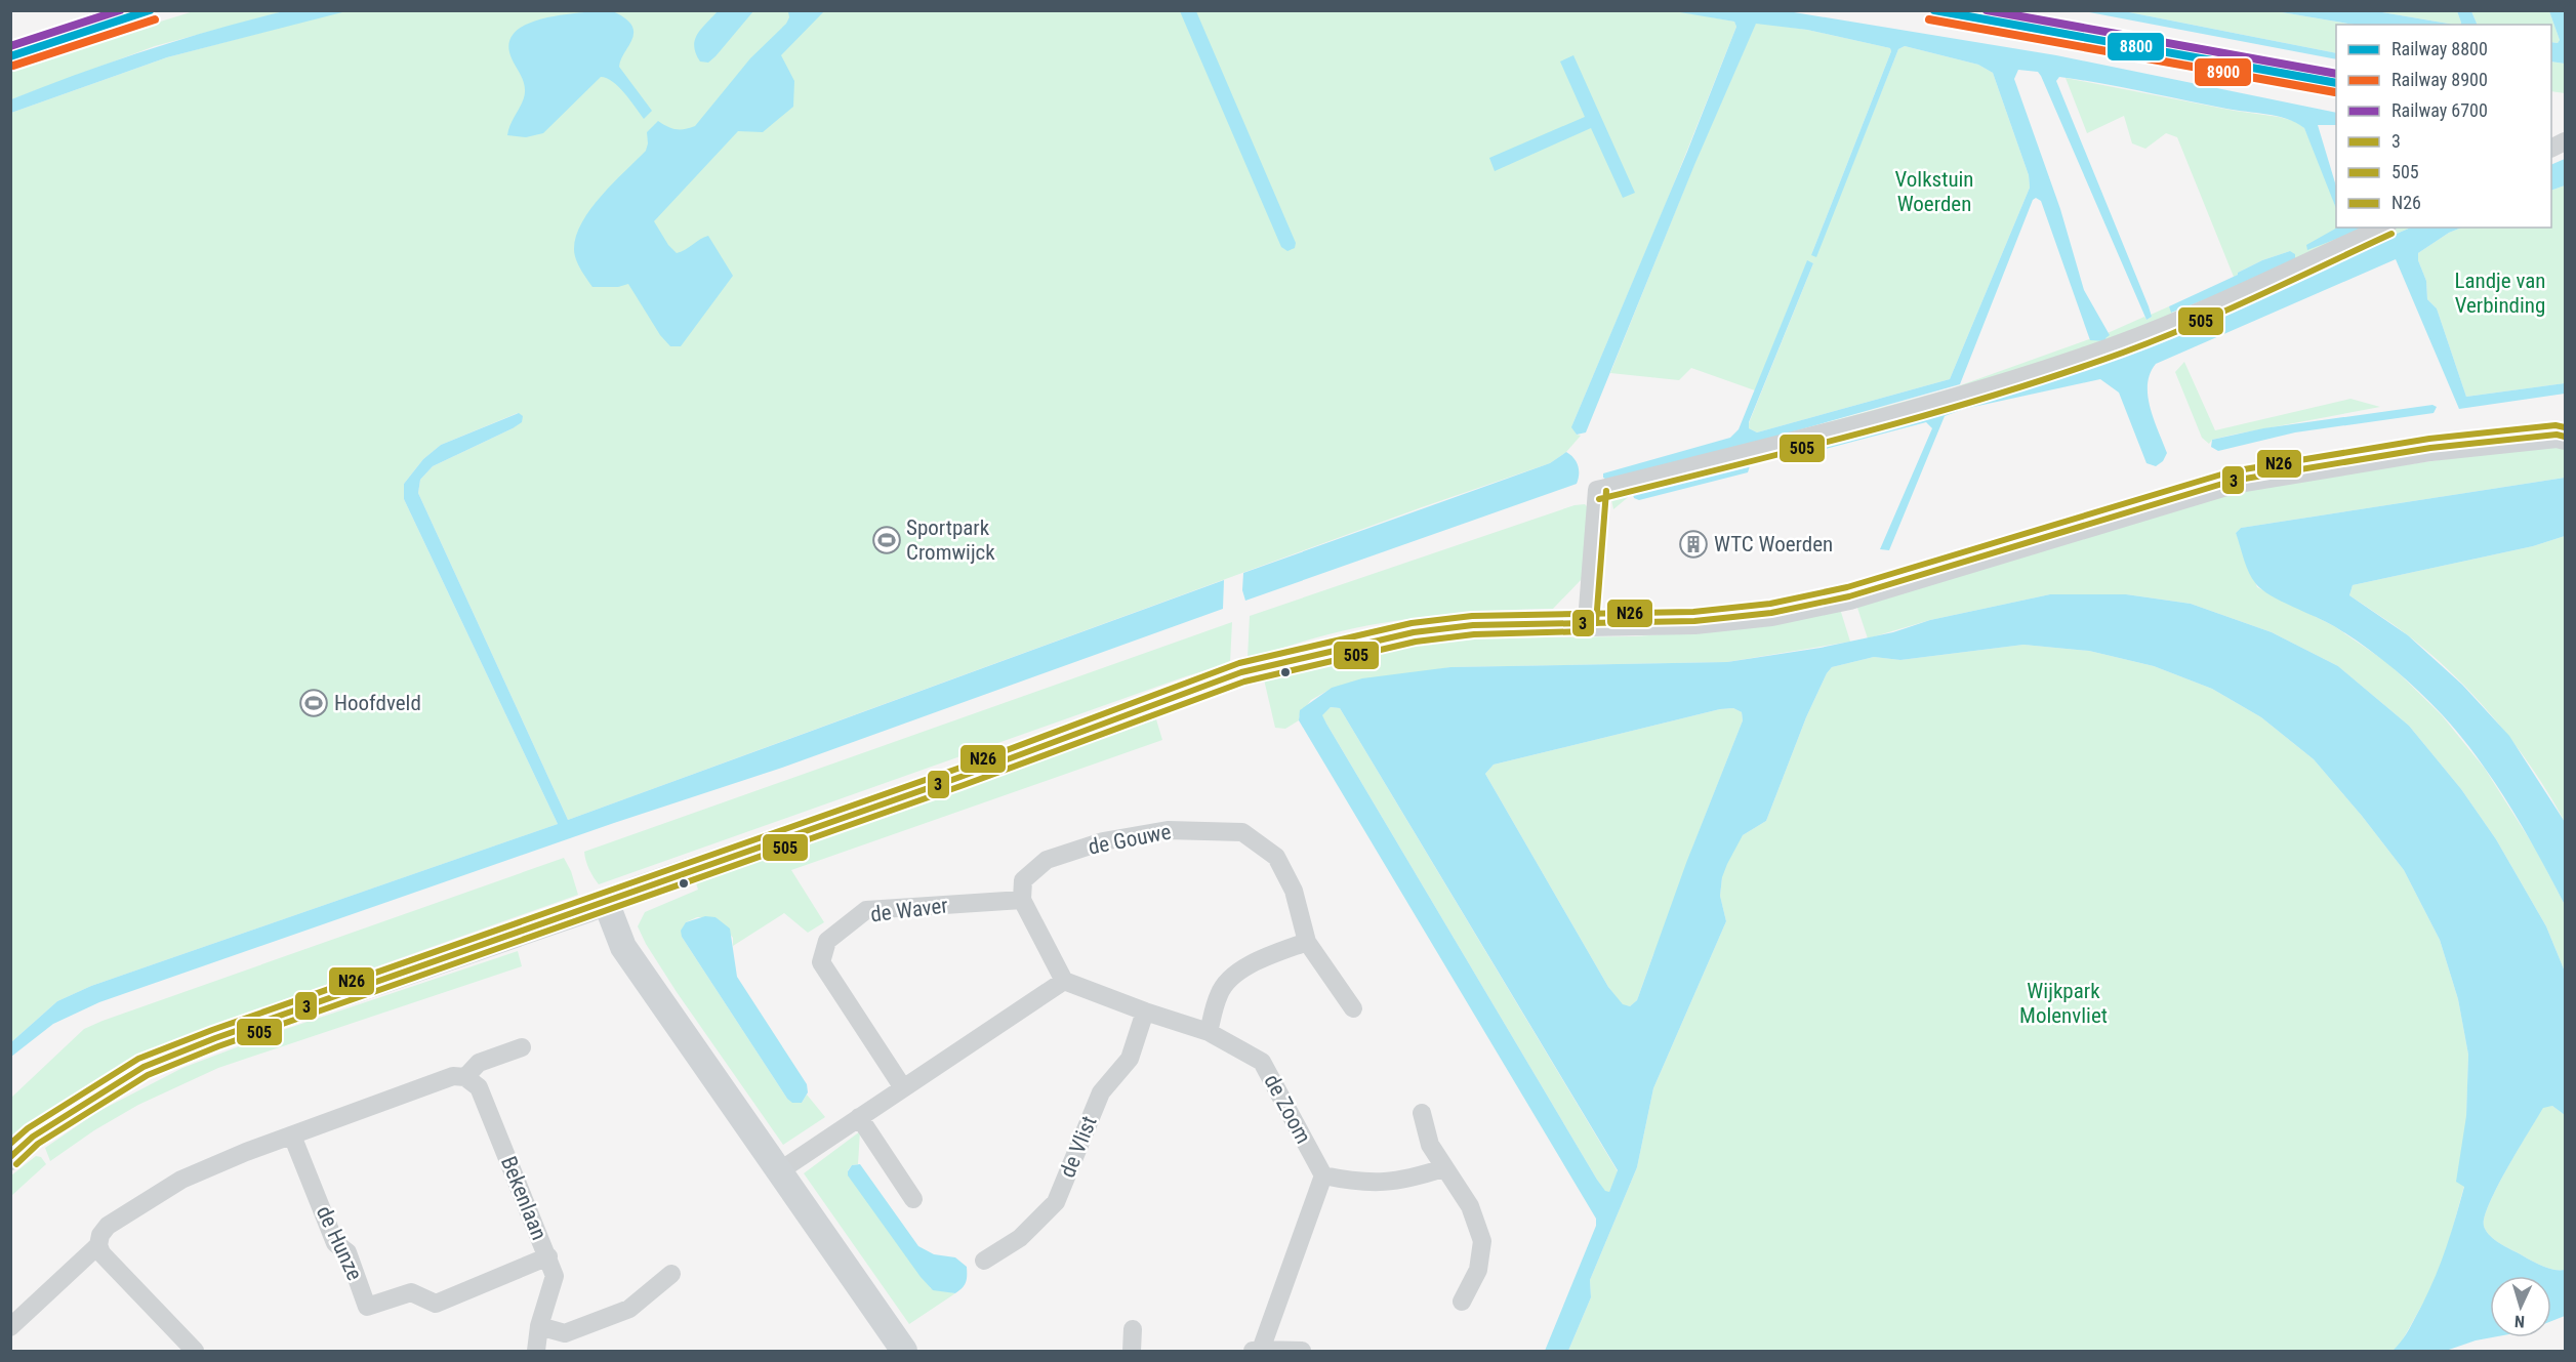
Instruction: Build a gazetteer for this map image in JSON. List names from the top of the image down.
{
  "streets": {
    "street": [
      "de Gouwe",
      "de Waver",
      "de Zoom",
      "de Vlist",
      "Bekenlaan",
      "de Hunze"
    ]
  },
  "crossings": [
    ["de Gouwe", "de Waver"],
    ["de Zoom", "de Vlist"],
    ["Bekenlaan", "de Hunze"]
  ],
  "parks": ["Volkstuin Woerden", "Landje van Verbinding", "Wijkpark Molenvliet"],
  "places": {
    "sports": ["Sportpark Cromwijck", "Hoofdveld"],
    "building": ["WTC Woerden"]
  },
  "lines": [
    "rail line 8800",
    "rail line 6700",
    "rail line 8900",
    "transit line 505",
    "transit line N26",
    "transit line 3"
  ],
  "legend": [
    "Railway 8800",
    "Railway 8900",
    "Railway 6700",
    "3",
    "505",
    "N26"
  ],
  "north": "bottom"
}
